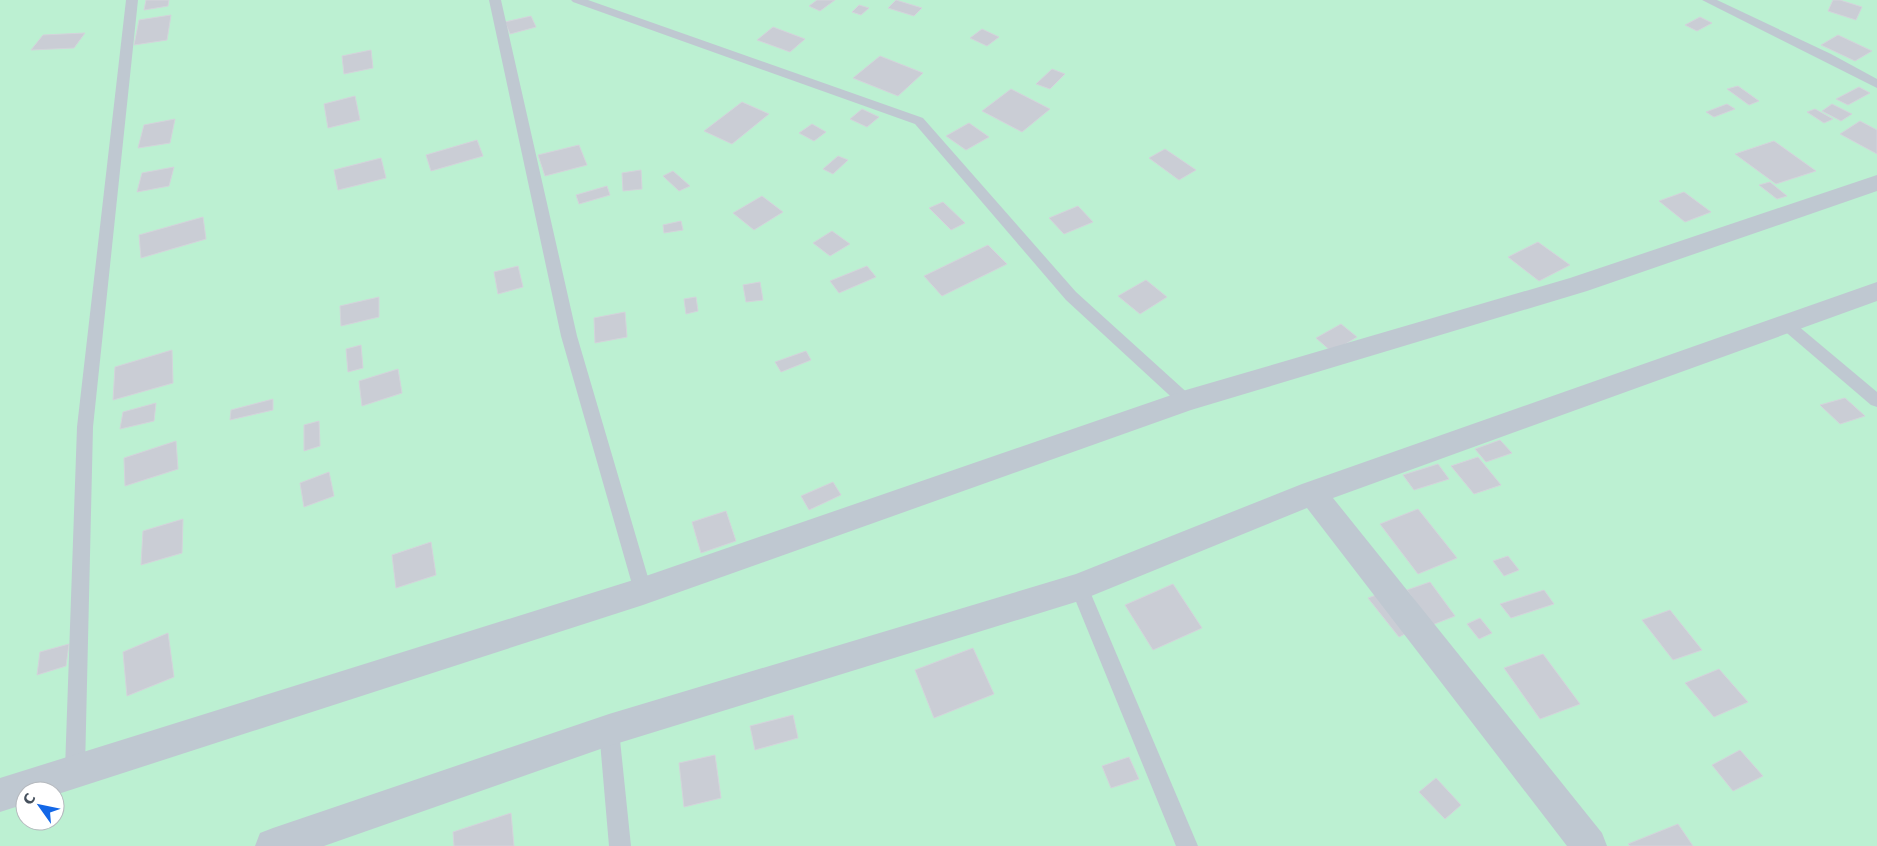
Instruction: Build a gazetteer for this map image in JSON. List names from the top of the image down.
{
  "north": "top left"
}
